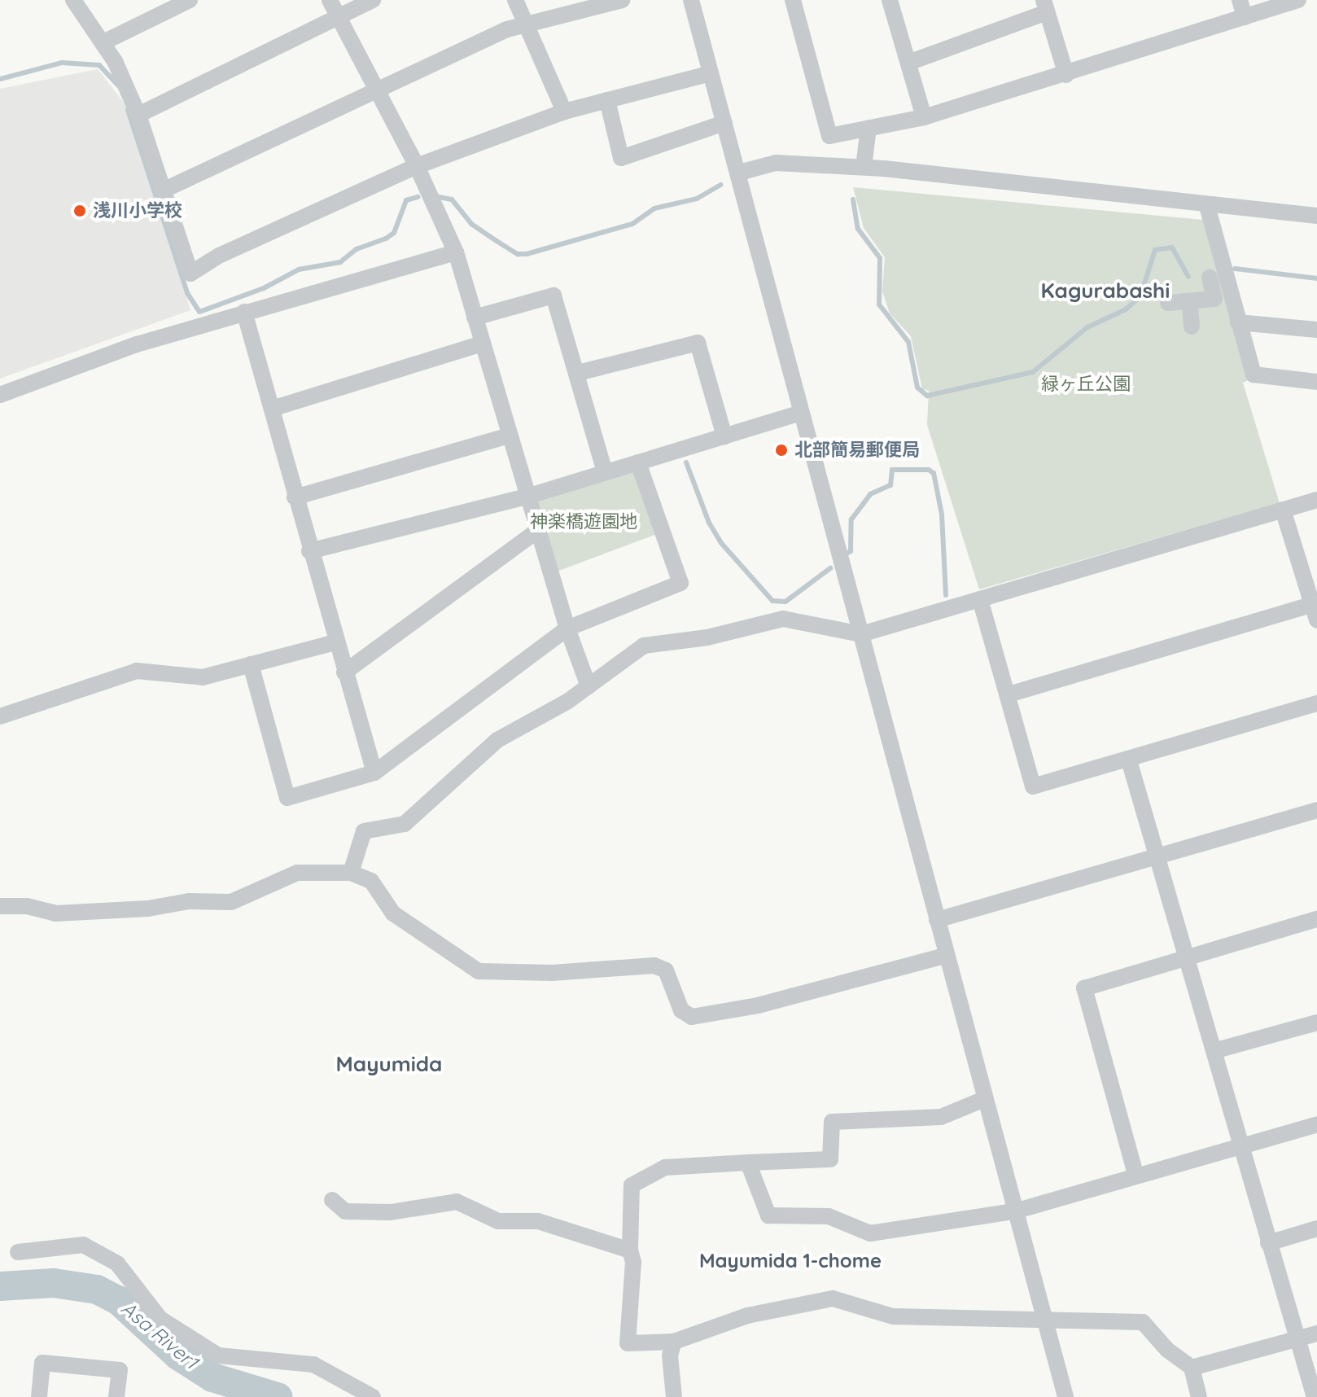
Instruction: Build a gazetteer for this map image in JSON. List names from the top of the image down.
{
  "districts": ["Kagurabashi", "Mayumida", "Mayumida 1-chome"],
  "water": ["Asa River1"],
  "parks": ["緑ヶ丘公園", "神楽橋遊園地"],
  "places": ["浅川小学校", "北部簡易郵便局"]
}
